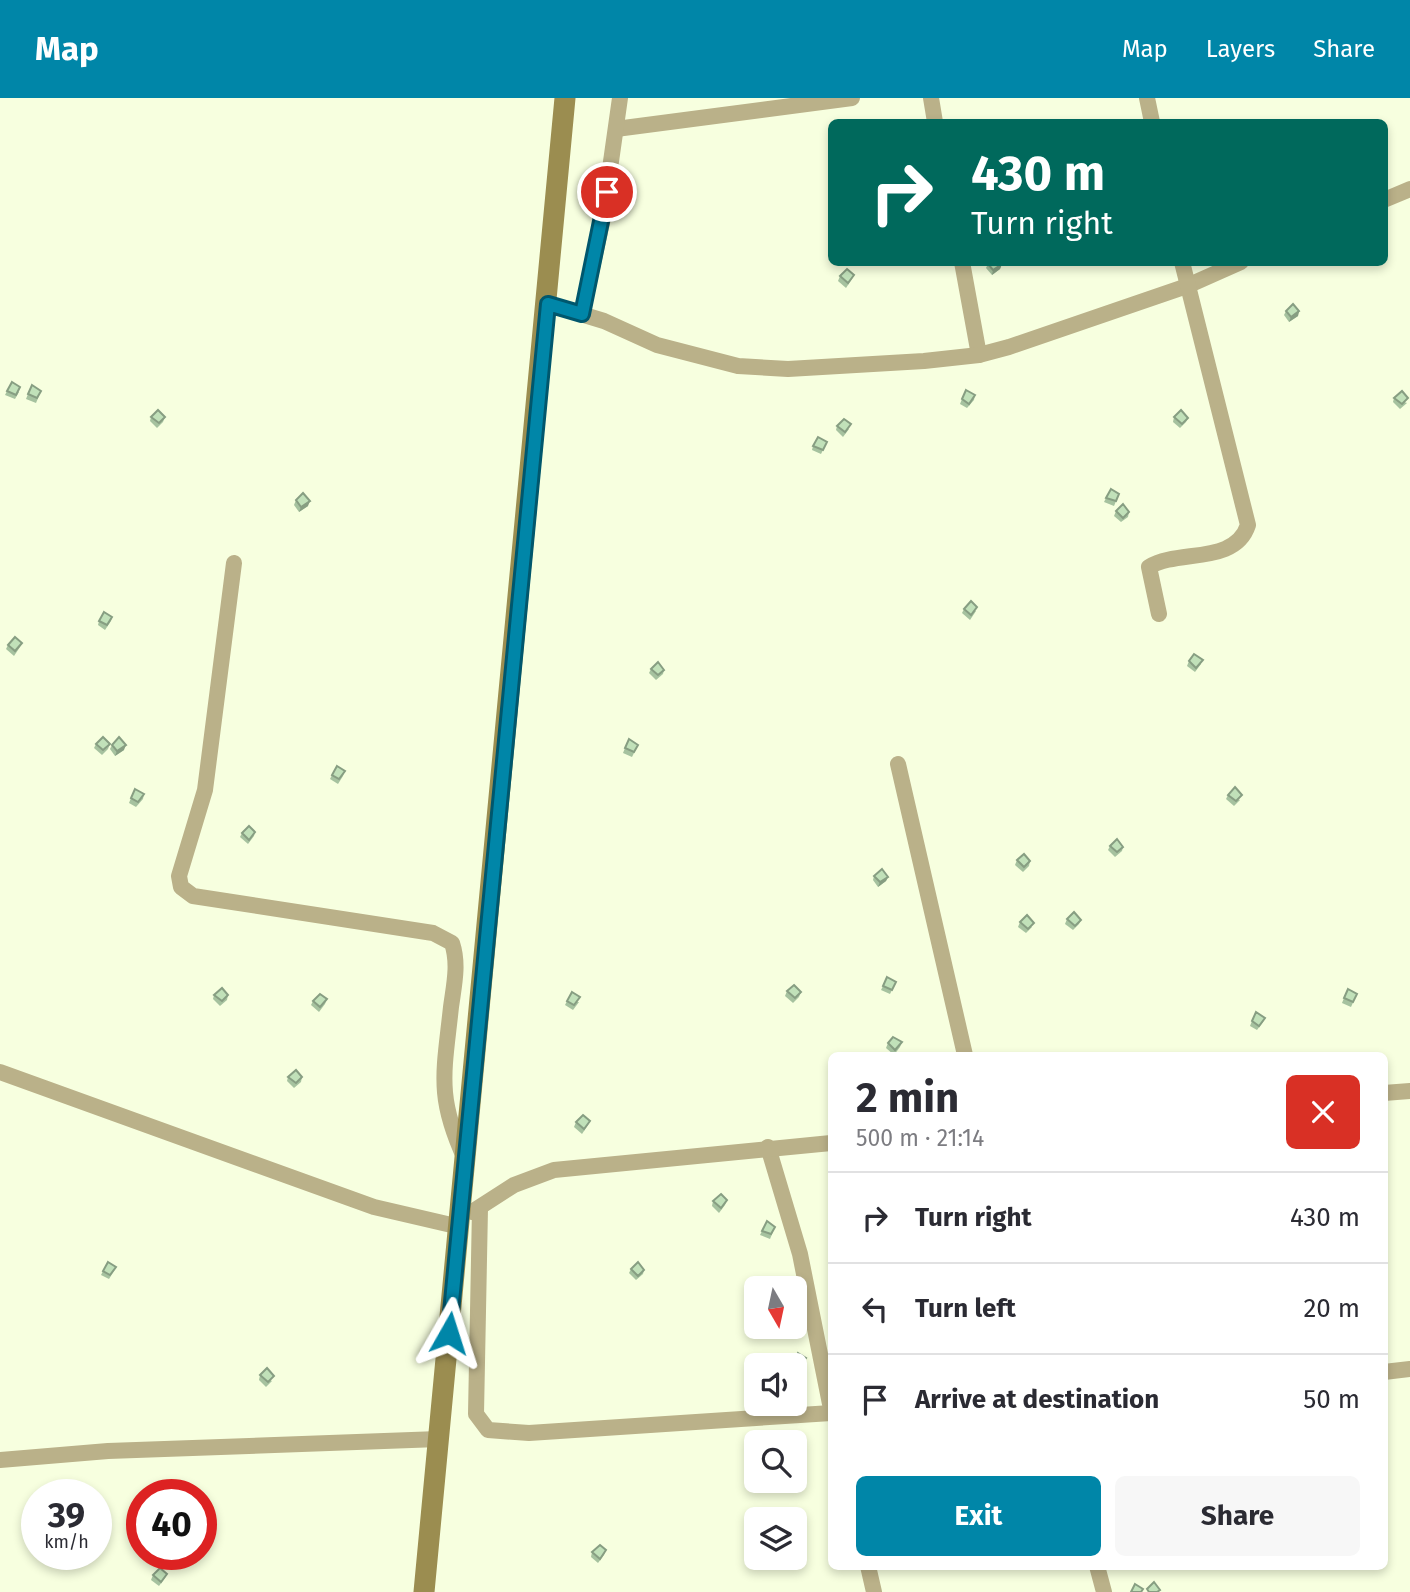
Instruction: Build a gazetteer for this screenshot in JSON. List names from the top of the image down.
{
  "north": "bottom",
  "page": {
    "header": "Map",
    "nav": ["Map", "Layers", "Share"],
    "turn": ["430 m", "Turn right"],
    "heading": ["2 min", "500 m · 21:14"],
    "list": [
      {
        "name": "Turn right",
        "value": "430 m"
      },
      {
        "name": "Turn left",
        "value": "20 m"
      },
      {
        "name": "Arrive at destination",
        "value": "50 m"
      }
    ],
    "buttons": ["Exit", "Share"],
    "speed": "39 km/h",
    "limit": "40"
  }
}
